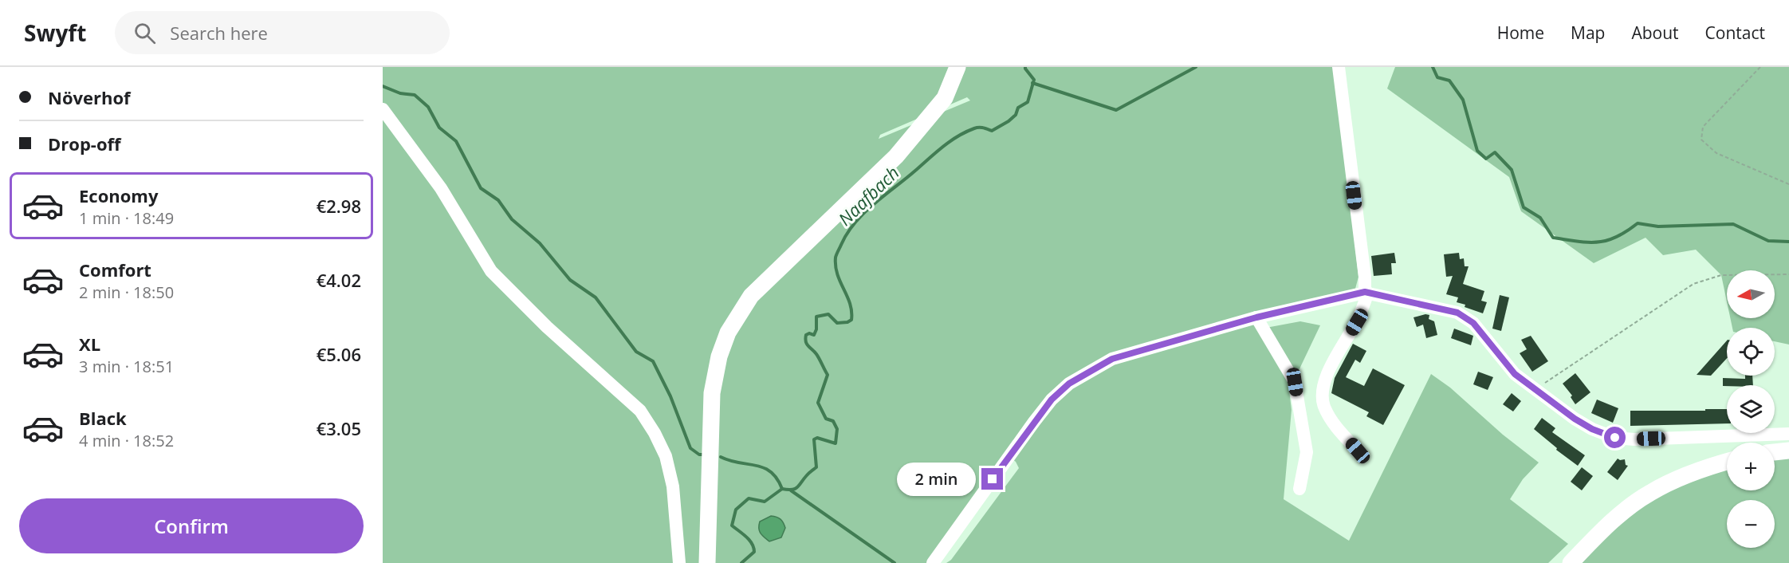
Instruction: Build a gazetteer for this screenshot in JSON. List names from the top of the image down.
{
  "water": ["Naafbach"],
  "north": "left",
  "page": {
    "header": "Swyft",
    "search": "Search here",
    "nav": [
      "Home",
      "Map",
      "About",
      "Contact"
    ],
    "banner": ["Növerhof", "Drop-off"],
    "list": [
      {
        "name": "Economy",
        "note": "1 min · 18:49",
        "value": "€2.98"
      },
      {
        "name": "Comfort",
        "note": "2 min · 18:50",
        "value": "€4.02"
      },
      {
        "name": "XL",
        "note": "3 min · 18:51",
        "value": "€5.06"
      },
      {
        "name": "Black",
        "note": "4 min · 18:52",
        "value": "€3.05"
      }
    ],
    "map_buttons": ["+", "−"],
    "bubble": "2 min",
    "buttons": "Confirm"
  }
}
